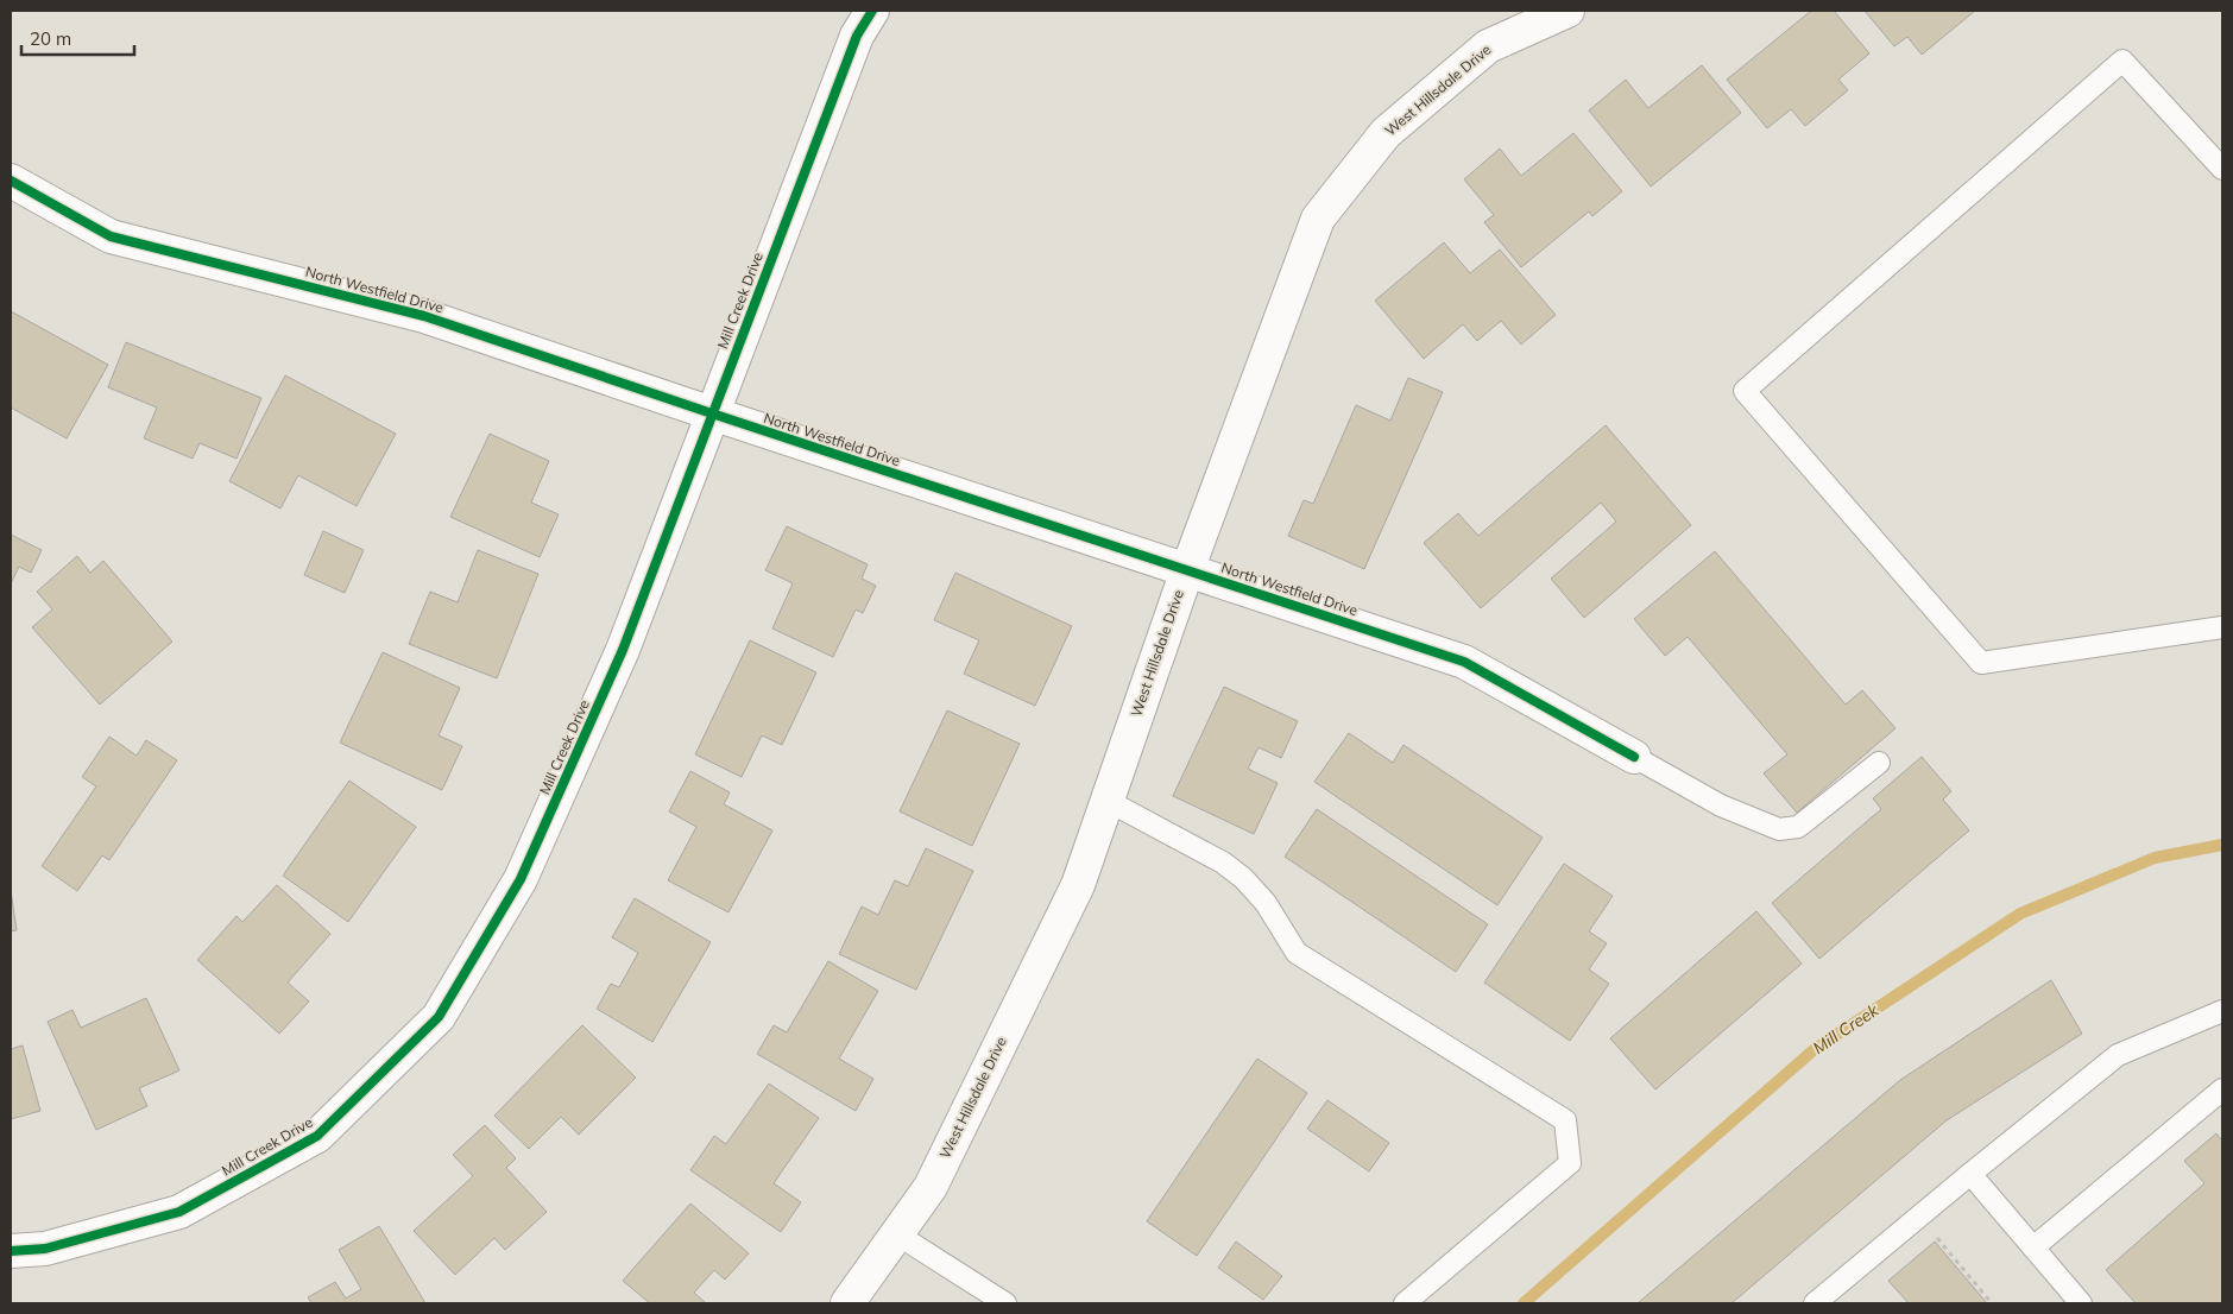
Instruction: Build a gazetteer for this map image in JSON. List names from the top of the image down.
{
  "streets": {
    "street": ["West Hillsdale Drive", "North Westfield Drive", "Mill Creek Drive"]
  },
  "crossings": [
    ["West Hillsdale Drive", "North Westfield Drive"],
    ["North Westfield Drive", "Mill Creek Drive"]
  ],
  "water": ["Mill Creek"],
  "scale_bar": "20 m"
}
